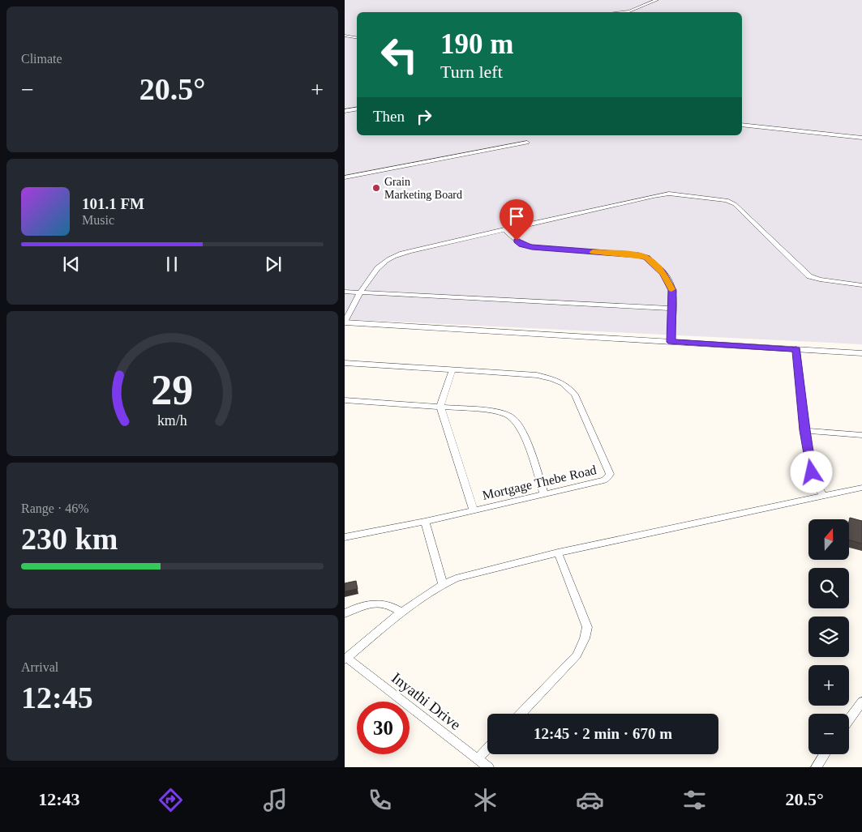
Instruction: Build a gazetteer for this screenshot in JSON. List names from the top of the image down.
{
  "streets": {
    "street": ["Mortgage Thebe Road", "Inyathi Drive"]
  },
  "places": ["Grain Marketing Board"],
  "north": "top",
  "page": {
    "tile": [
      "Climate",
      ["Range · 46%", "230 km"],
      ["Arrival", "12:45"]
    ],
    "turn": ["190 m", "Turn left"],
    "heat": ["−", "20.5°", "+"],
    "then": "Then",
    "song": ["101.1 FM", "Music"],
    "map_buttons": ["+", "−"],
    "limit": "30",
    "trip": "12:45 · 2 min · 670 m",
    "tabs": ["12:43", "20.5°"],
    "gauge": ["29", "km/h"]
  }
}
